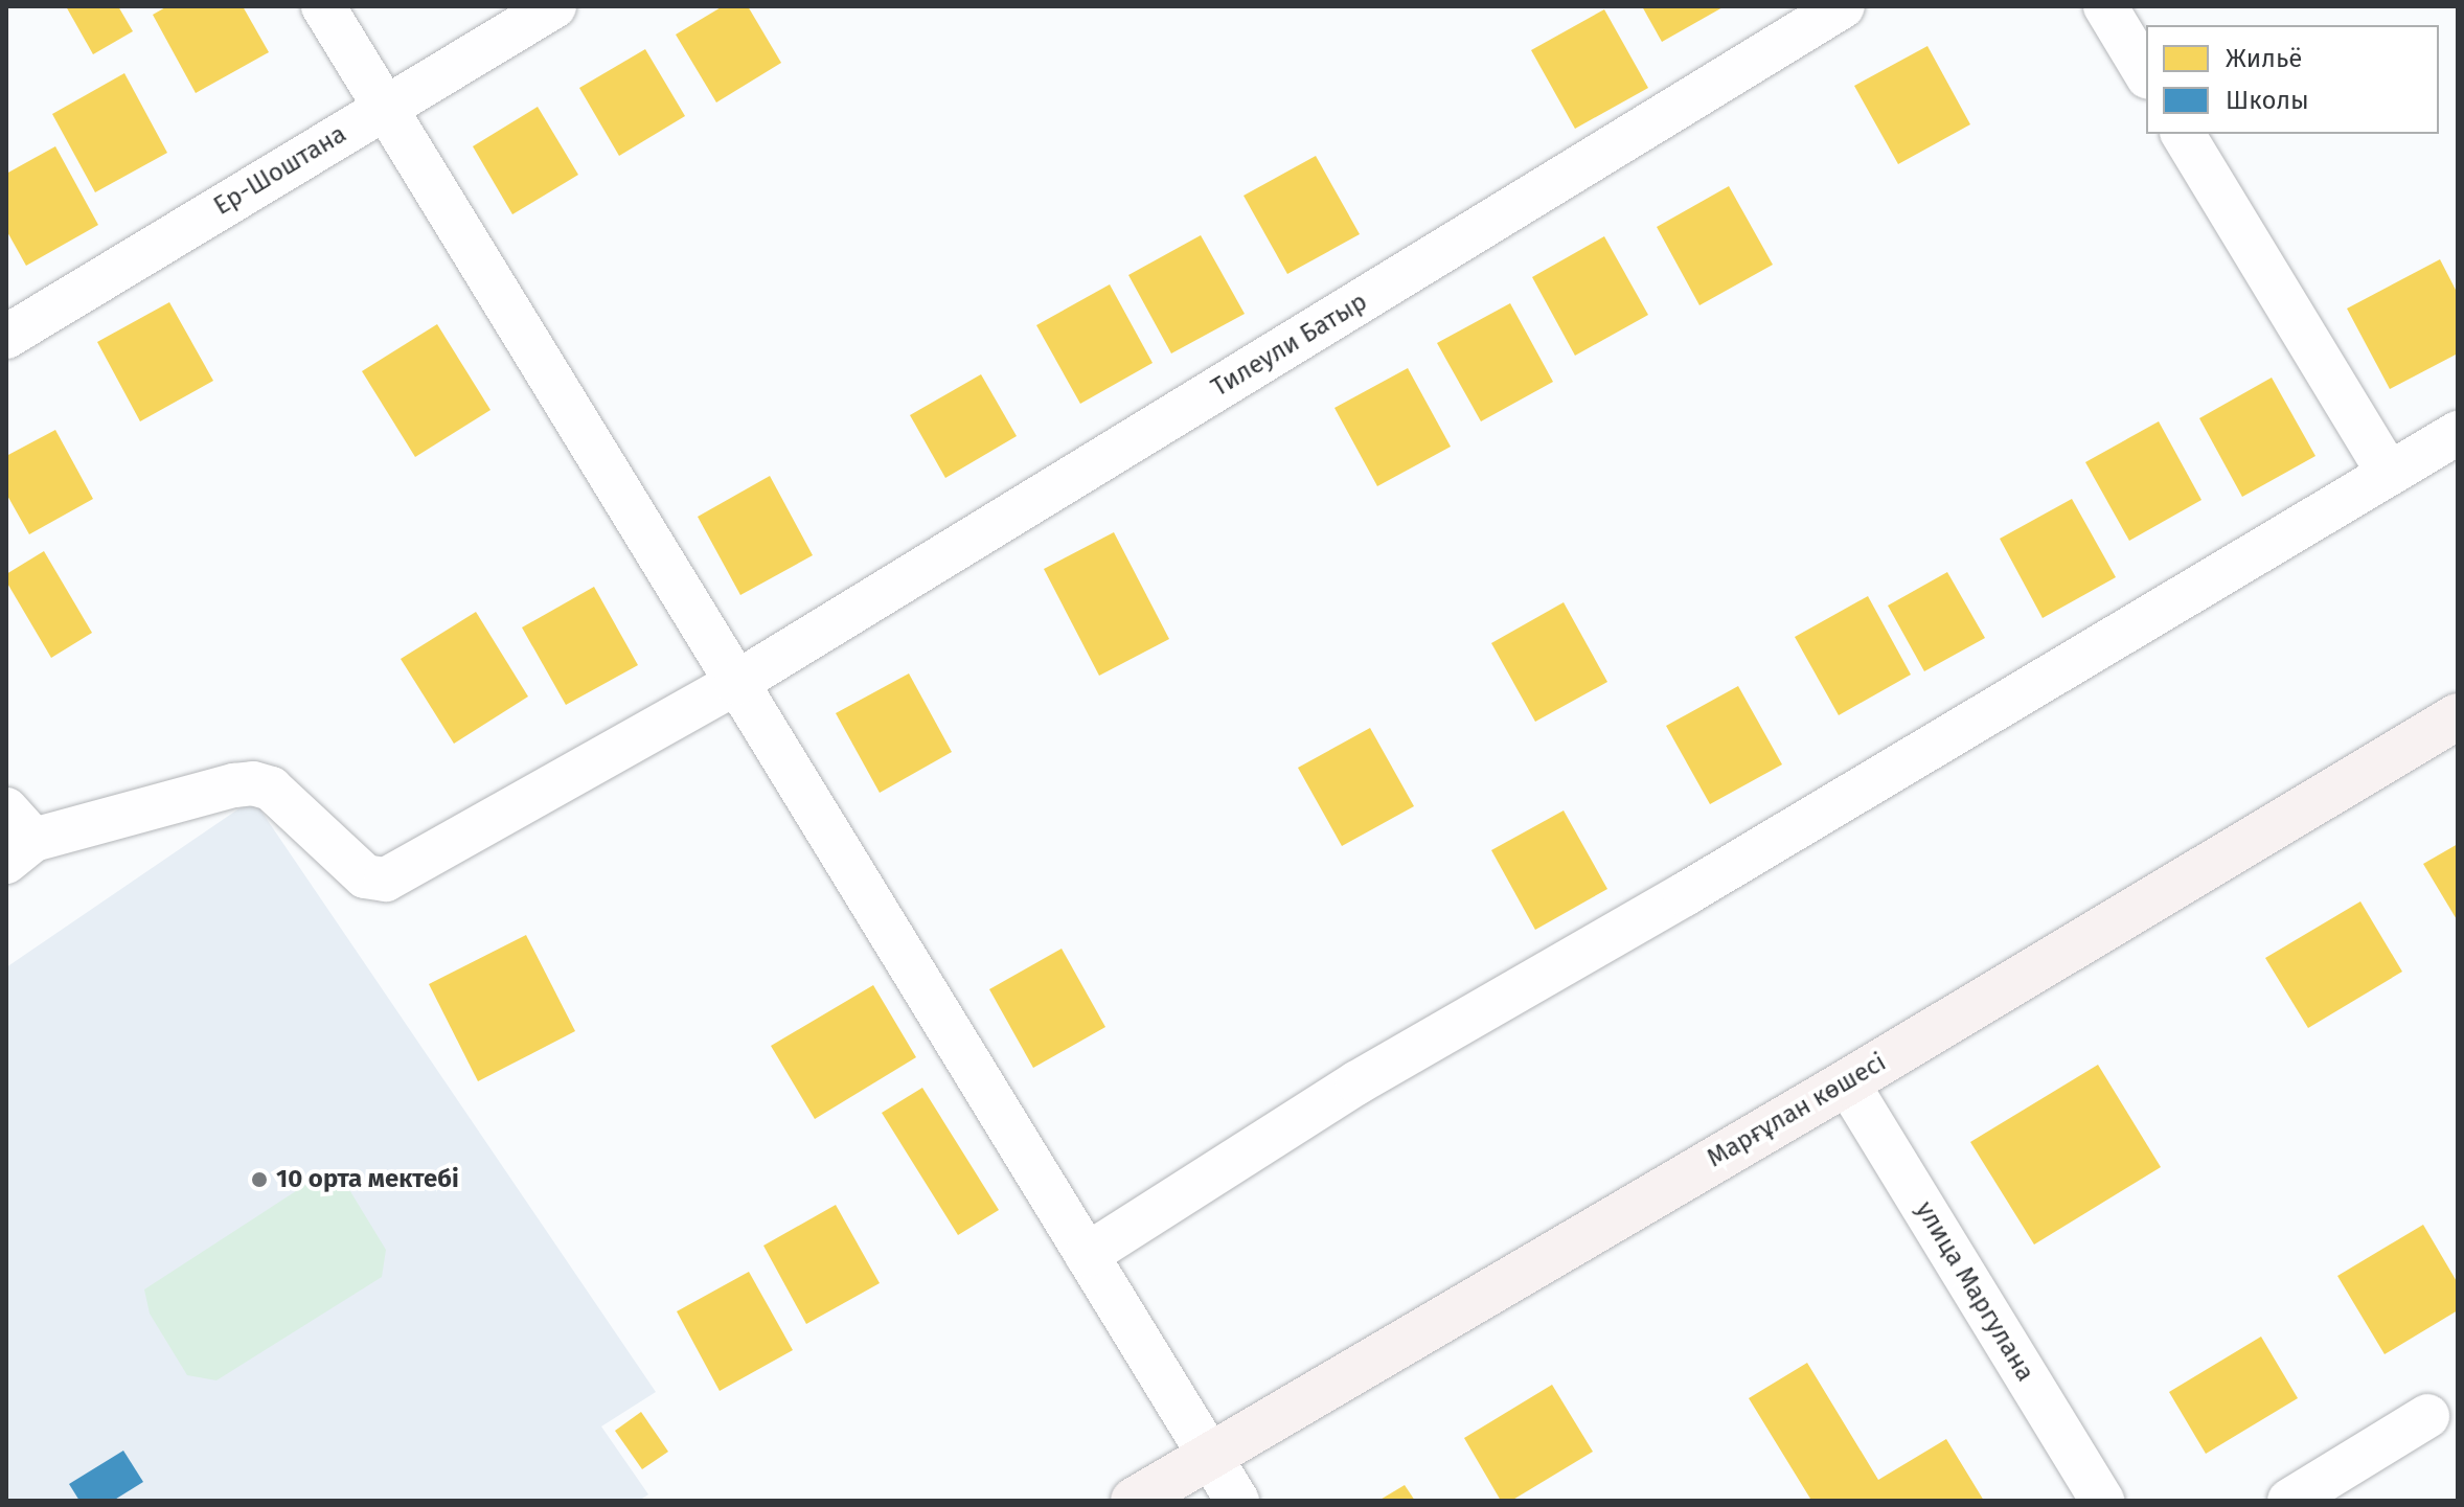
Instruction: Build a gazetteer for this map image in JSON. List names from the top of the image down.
{
  "streets": {
    "main road": ["Марғұлан көшесі"],
    "street": ["Ер-Шоштана", "Тилеули Батыр", "улица Маргулана"]
  },
  "crossings": [
    ["Марғұлан көшесі", "улица Маргулана"]
  ],
  "places": ["10 орта мектебі"],
  "legend": ["Жильё", "Школы"]
}
